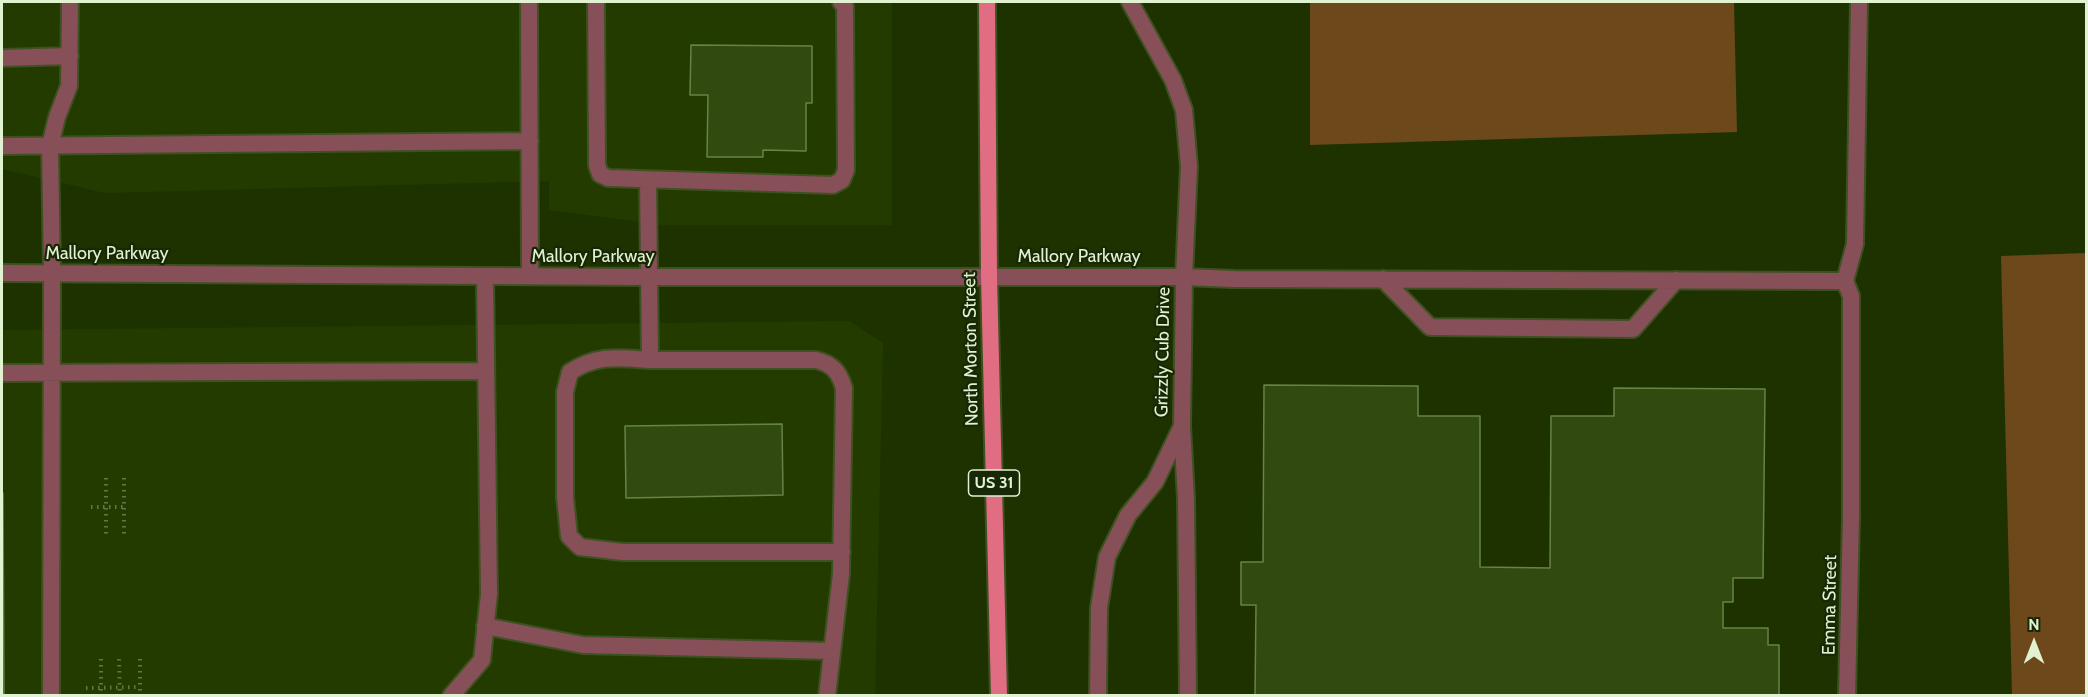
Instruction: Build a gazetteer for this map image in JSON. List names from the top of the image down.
{
  "streets": {
    "main road": ["North Morton Street", "US 31"],
    "street": ["Mallory Parkway", "Grizzly Cub Drive", "Emma Street"]
  },
  "crossings": [
    ["Mallory Parkway", "North Morton Street"],
    ["Mallory Parkway", "Grizzly Cub Drive"],
    ["Mallory Parkway", "Emma Street"]
  ],
  "north": "top"
}
